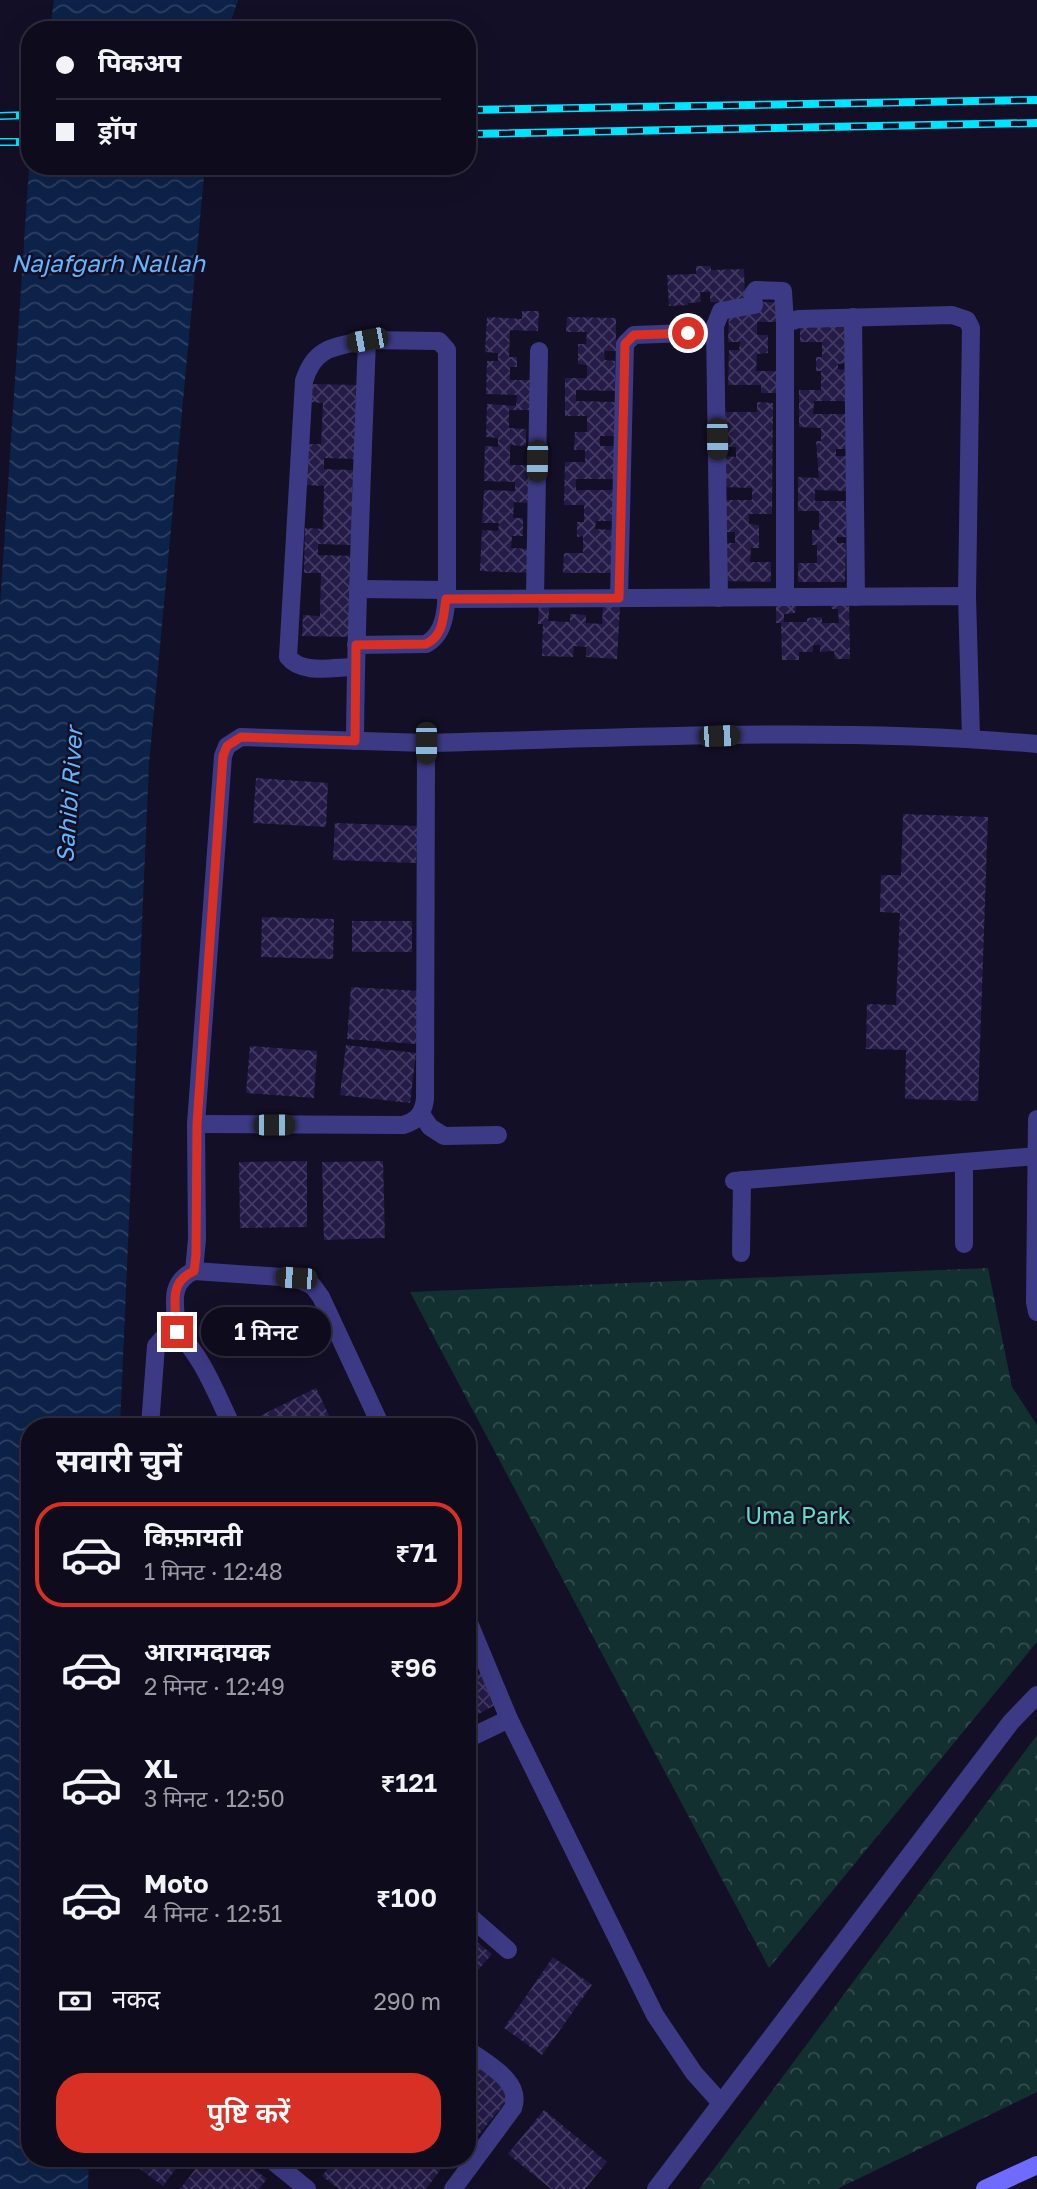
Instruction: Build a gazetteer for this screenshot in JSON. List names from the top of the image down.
{
  "water": ["Najafgarh Nallah", "Sahibi River"],
  "parks": ["Uma Park"],
  "page": {
    "banner": ["पिकअप", "ड्रॉप"],
    "bubble": "1 मिनट",
    "heading": "सवारी चुनें",
    "list": [
      {
        "name": "किफ़ायती",
        "note": "1 मिनट · 12:48",
        "value": "₹71"
      },
      {
        "name": "आरामदायक",
        "note": "2 मिनट · 12:49",
        "value": "₹96"
      },
      {
        "name": "XL",
        "note": "3 मिनट · 12:50",
        "value": "₹121"
      },
      {
        "name": "Moto",
        "note": "4 मिनट · 12:51",
        "value": "₹100"
      }
    ],
    "pay": ["नकद", "290 m"],
    "buttons": "पुष्टि करें"
  }
}
